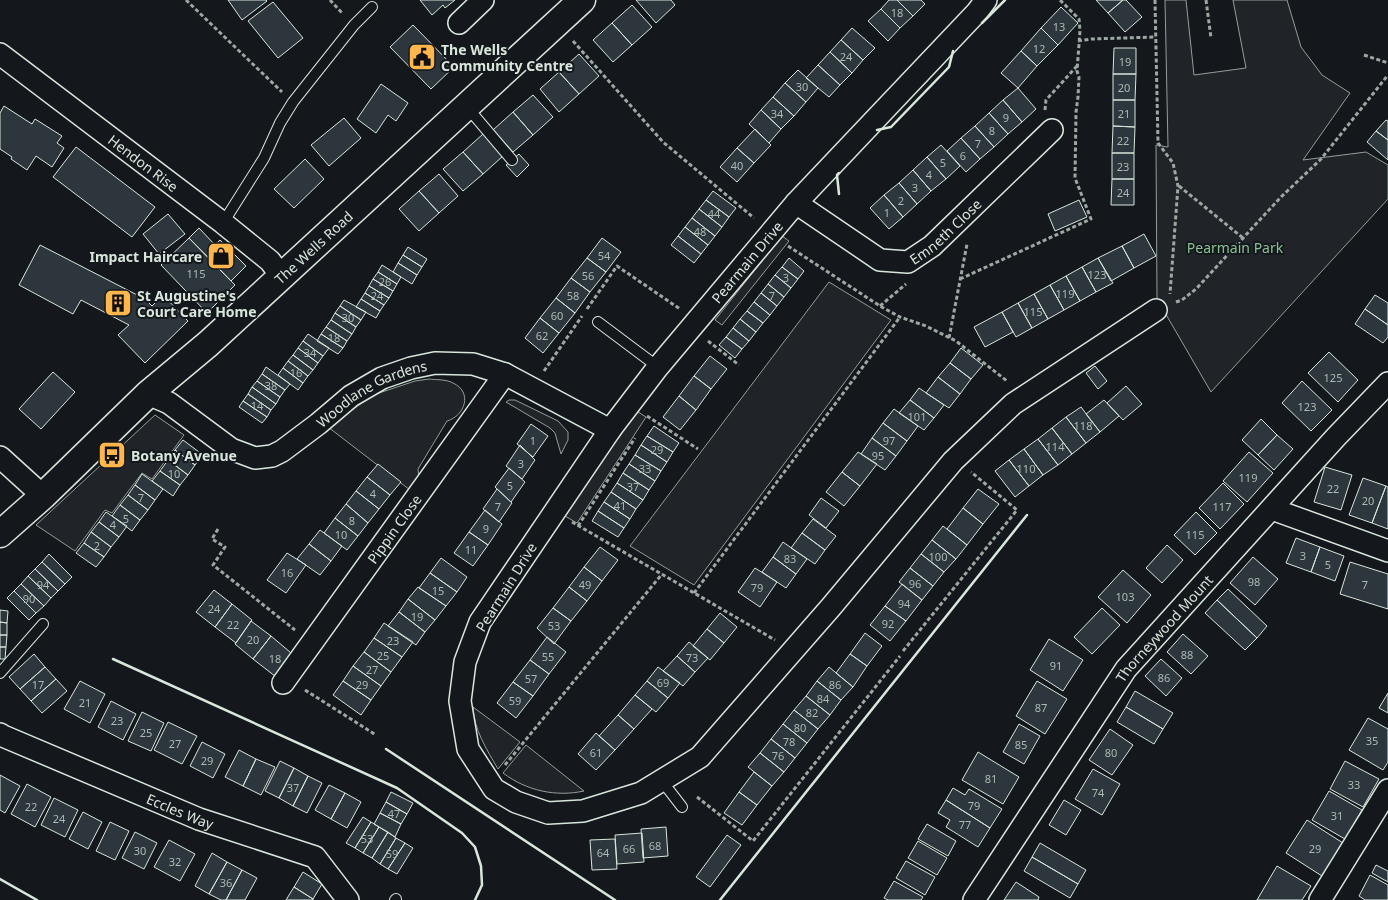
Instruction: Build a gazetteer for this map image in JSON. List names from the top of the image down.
{
  "streets": {
    "street": [
      "Hendon Rise",
      "Emneth Close",
      "The Wells Road",
      "Pearmain Drive",
      "Woodlane Gardens",
      "Pippin Close",
      "Thorneywood Mount",
      "Eccles Way"
    ]
  },
  "crossings": [
    ["Hendon Rise", "The Wells Road"],
    ["Emneth Close", "Pearmain Drive"],
    ["The Wells Road", "Woodlane Gardens"],
    ["Pearmain Drive", "Woodlane Gardens"],
    ["Woodlane Gardens", "Pippin Close"]
  ],
  "parks": ["Pearmain Park"],
  "places": {
    "public building": ["The Wells Community Centre"],
    "shop": ["Impact Haircare"],
    "building": ["St Augustine's Court Care Home"],
    "bus stop": ["Botany Avenue"]
  },
  "house_numbers": [
    "18",
    "13",
    "12",
    "24",
    "19",
    "30",
    "20",
    "34",
    "21",
    "9",
    "8",
    "22",
    "7",
    "6",
    "5",
    "40",
    "23",
    "4",
    "3",
    "24",
    "2",
    "1",
    "44",
    "48",
    "54",
    "115",
    "123",
    "56",
    "3",
    "26",
    "119",
    "24",
    "58",
    "7",
    "115",
    "60",
    "30",
    "62",
    "18",
    "34",
    "16",
    "125",
    "38",
    "14",
    "123",
    "101",
    "118",
    "1",
    "97",
    "114",
    "29",
    "95",
    "3",
    "33",
    "110",
    "10",
    "119",
    "5",
    "37",
    "22",
    "4",
    "7",
    "20",
    "41",
    "7",
    "117",
    "5",
    "8",
    "4",
    "9",
    "10",
    "115",
    "2",
    "11",
    "3",
    "100",
    "83",
    "5",
    "16",
    "98",
    "96",
    "94",
    "49",
    "7",
    "79",
    "15",
    "103",
    "90",
    "94",
    "24",
    "19",
    "92",
    "22",
    "53",
    "20",
    "23",
    "88",
    "25",
    "55",
    "73",
    "18",
    "91",
    "27",
    "86",
    "57",
    "69",
    "17",
    "29",
    "86",
    "84",
    "59",
    "21",
    "87",
    "82",
    "23",
    "80",
    "25",
    "35",
    "78",
    "27",
    "85",
    "61",
    "80",
    "76",
    "29",
    "81",
    "33",
    "37",
    "74",
    "79",
    "22",
    "47",
    "31",
    "24",
    "77",
    "53",
    "68",
    "66",
    "29",
    "30",
    "64",
    "59",
    "32",
    "36"
  ]
}
